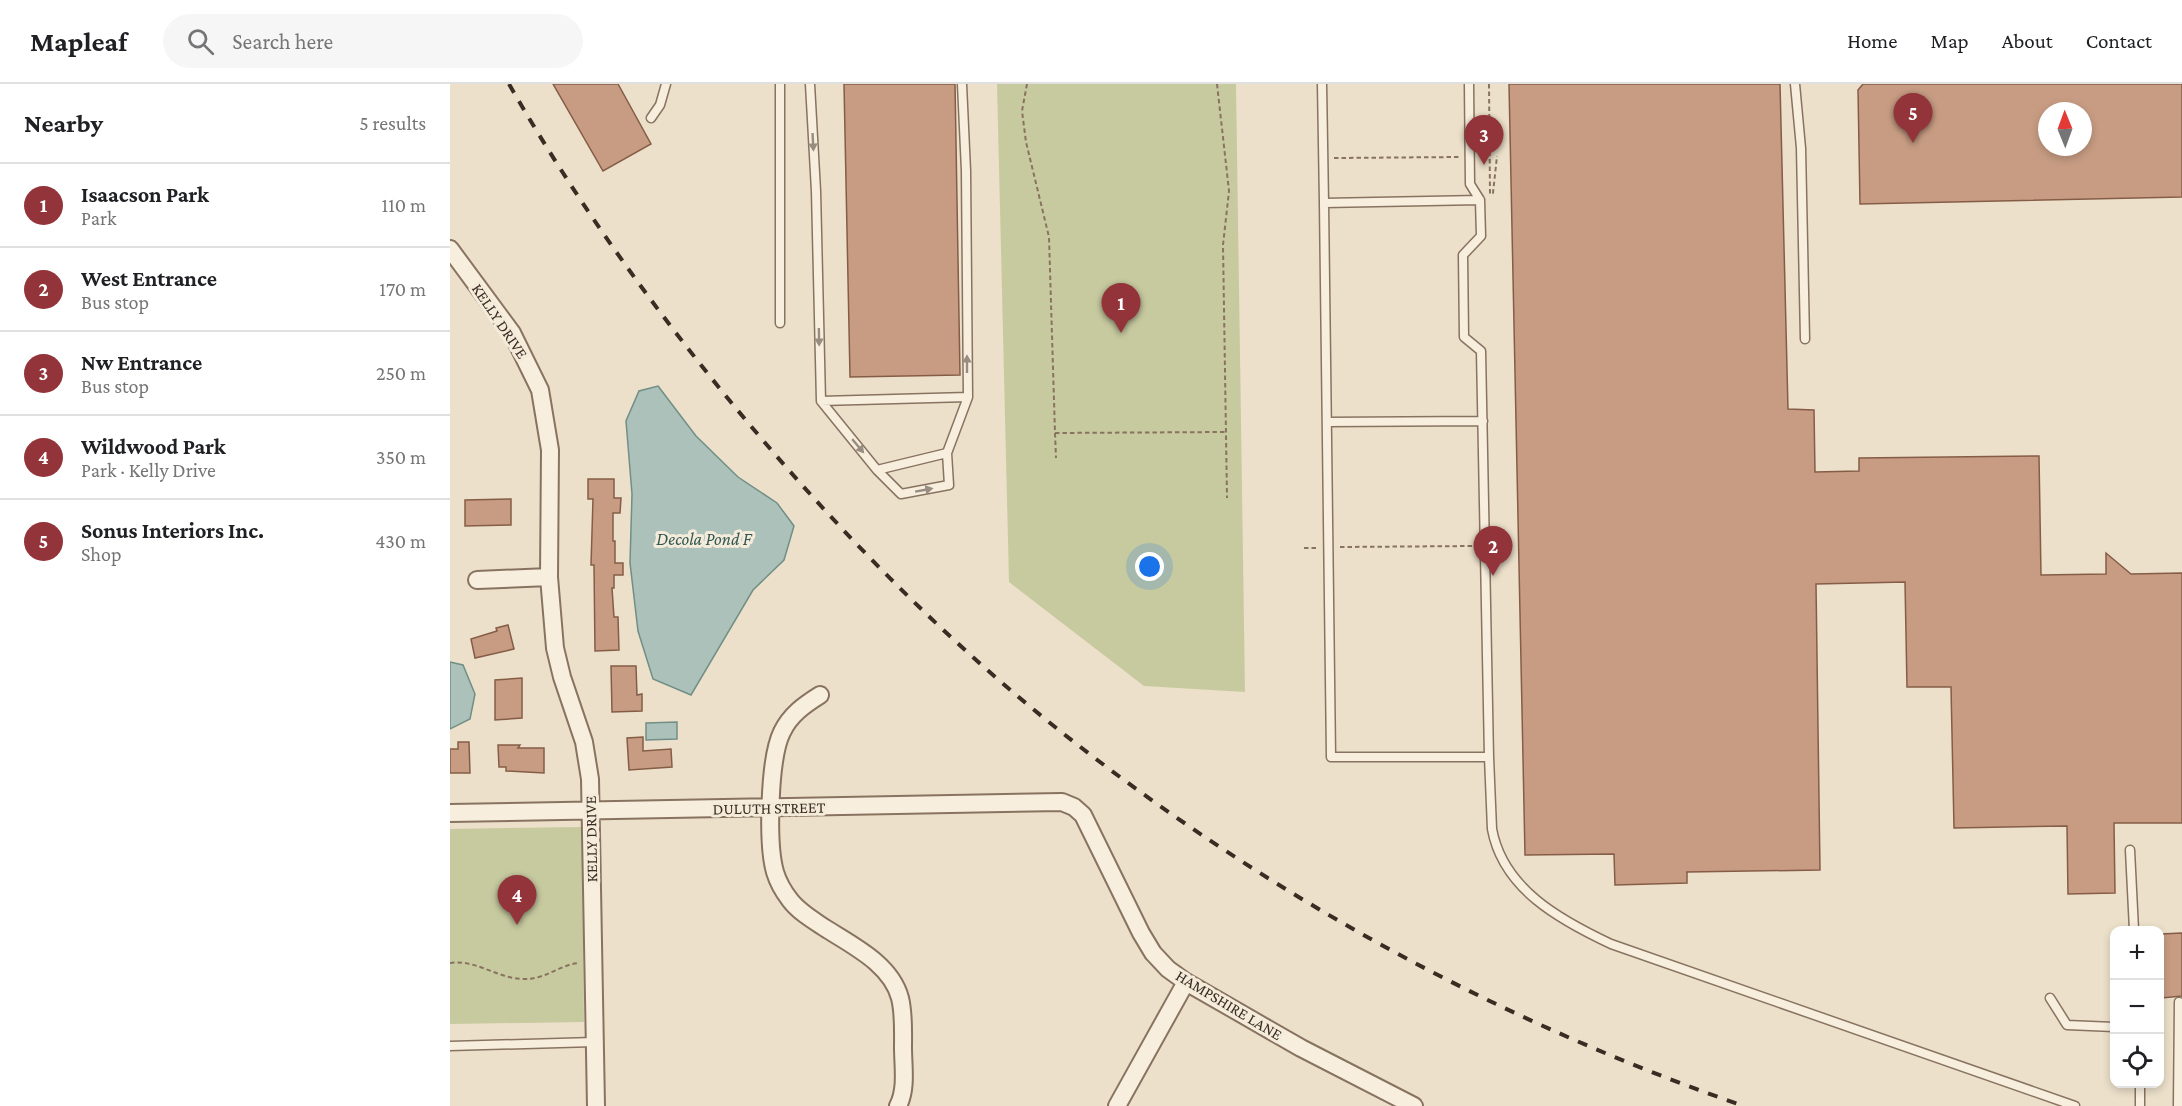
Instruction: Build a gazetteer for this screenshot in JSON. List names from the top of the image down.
{
  "streets": {
    "street": ["KELLY DRIVE", "DULUTH STREET", "HAMPSHIRE LANE"]
  },
  "crossings": [
    ["KELLY DRIVE", "DULUTH STREET"],
    ["DULUTH STREET", "HAMPSHIRE LANE"]
  ],
  "water": ["Decola Pond F"],
  "north": "top",
  "page": {
    "header": "Mapleaf",
    "search": "Search here",
    "nav": [
      "Home",
      "Map",
      "About",
      "Contact"
    ],
    "heading": ["Nearby", "5 results"],
    "pins": [
      "5",
      "3",
      "1",
      "2",
      "4"
    ],
    "list": [
      {
        "mark": "1",
        "name": "Isaacson Park",
        "note": "Park",
        "value": "110 m"
      },
      {
        "mark": "2",
        "name": "West Entrance",
        "note": "Bus stop",
        "value": "170 m"
      },
      {
        "mark": "3",
        "name": "Nw Entrance",
        "note": "Bus stop",
        "value": "250 m"
      },
      {
        "mark": "4",
        "name": "Wildwood Park",
        "note": "Park · Kelly Drive",
        "value": "350 m"
      },
      {
        "mark": "5",
        "name": "Sonus Interiors Inc.",
        "note": "Shop",
        "value": "430 m"
      }
    ],
    "map_buttons": ["+", "−"]
  }
}
